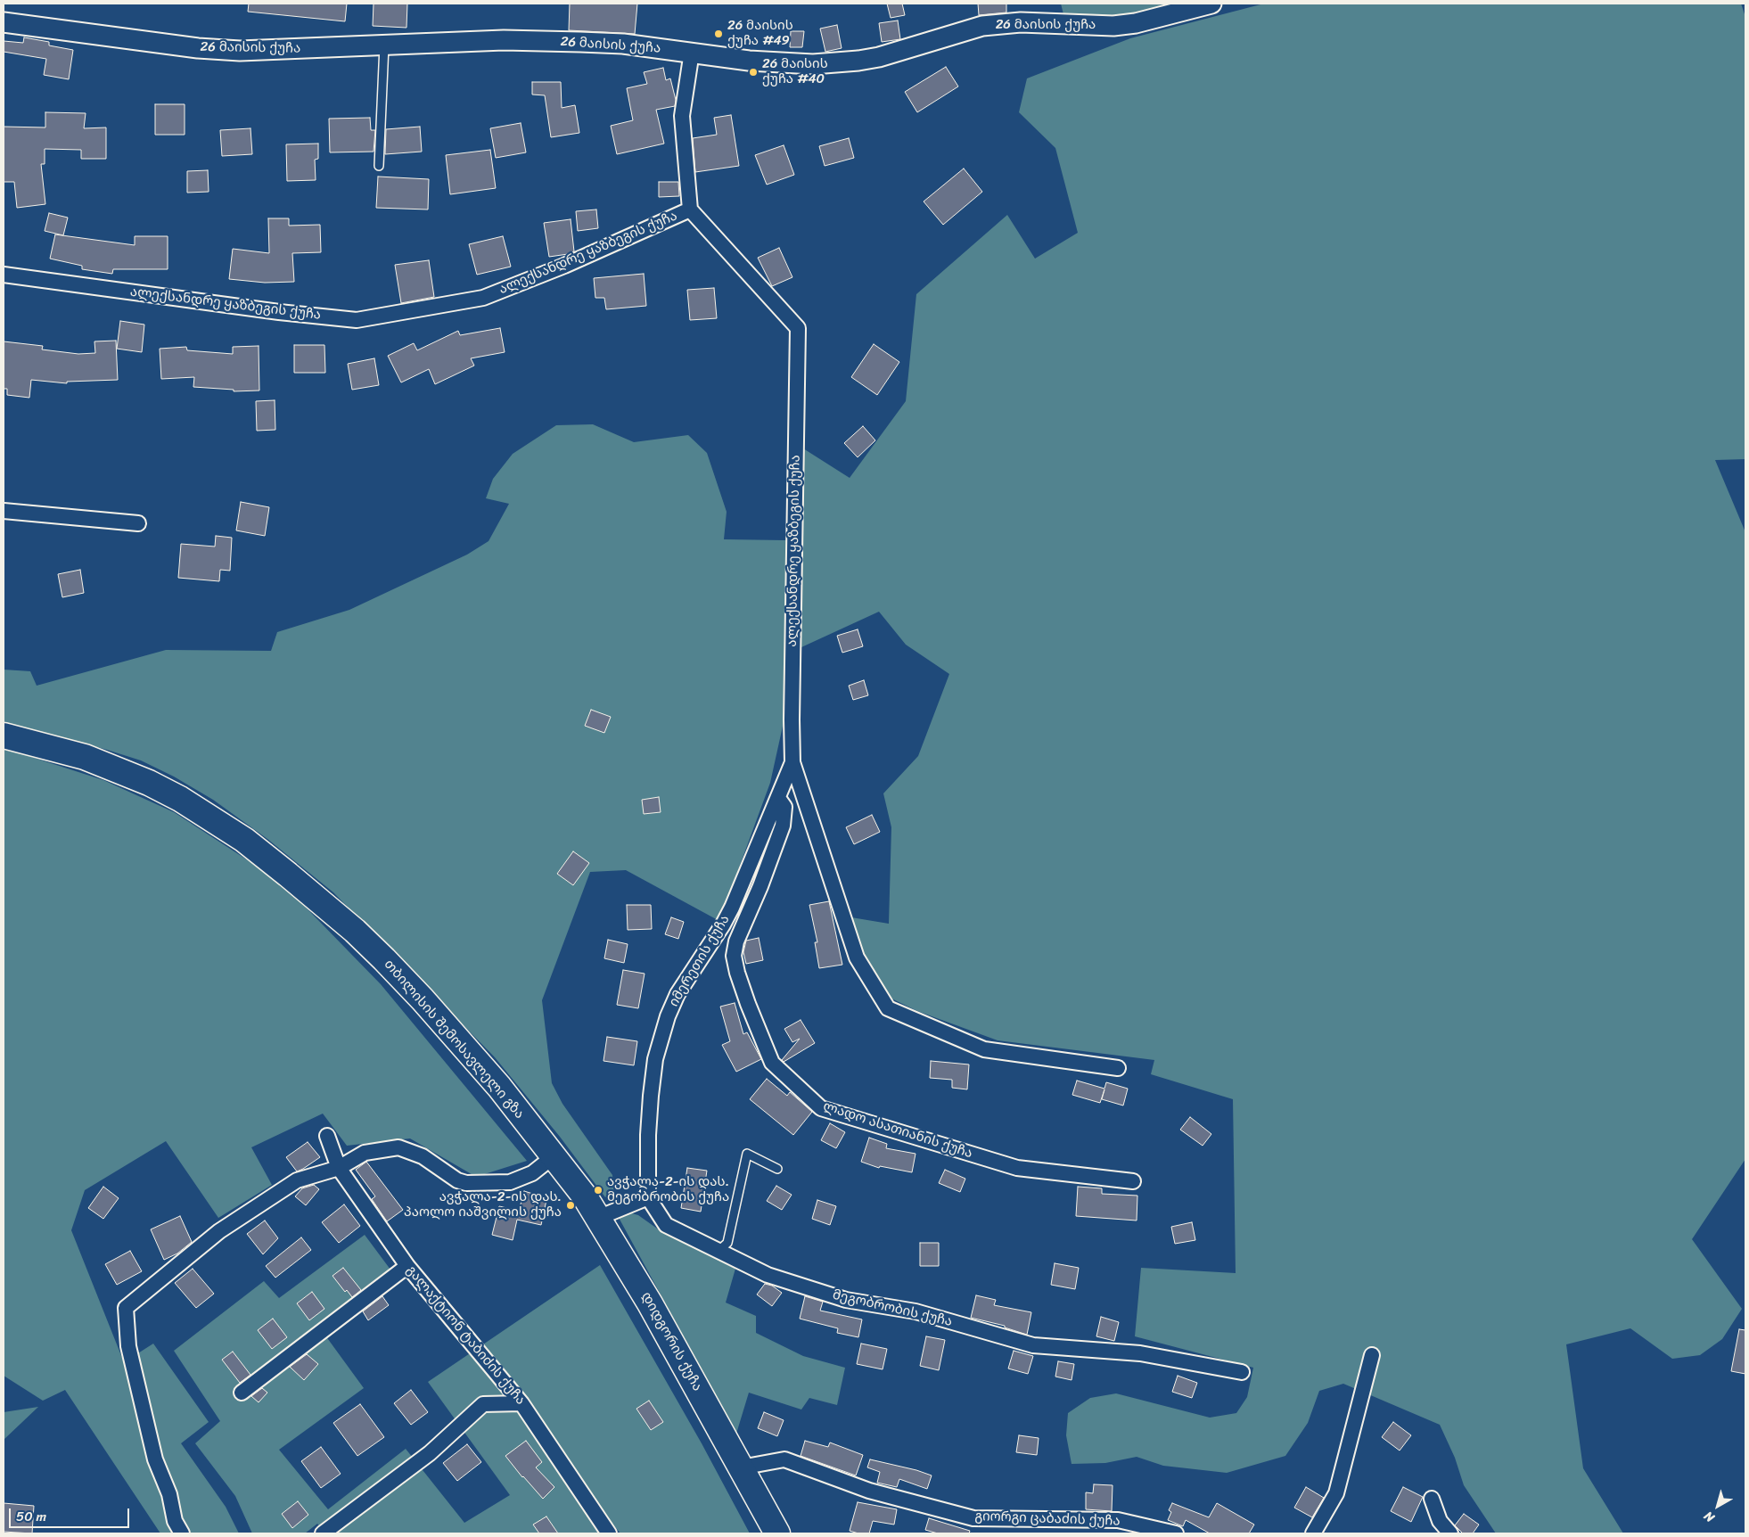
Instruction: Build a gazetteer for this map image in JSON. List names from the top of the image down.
{
  "streets": {
    "highway": ["თბილისის შემოსავლელი გზა", "დიდგორის ქუჩა"],
    "street": [
      "26 მაისის ქუჩა",
      "ალექსანდრე ყაზბეგის ქუჩა",
      "იმერეთის ქუჩა",
      "ლადო ასათიანის ქუჩა",
      "მეგობრობის ქუჩა",
      "გალაქტიონ ტაბიძის ქუჩა",
      "გიორგი ცაბაძის ქუჩა"
    ]
  },
  "crossings": [
    ["ალექსანდრე ყაზბეგის ქუჩა", "იმერეთის ქუჩა"],
    ["იმერეთის ქუჩა", "ლადო ასათიანის ქუჩა"],
    ["იმერეთის ქუჩა", "მეგობრობის ქუჩა"],
    ["თბილისის შემოსავლელი გზა", "დიდგორის ქუჩა"],
    ["დიდგორის ქუჩა", "გიორგი ცაბაძის ქუჩა"]
  ],
  "places": [
    "26 მაისის ქუჩა #49",
    "26 მაისის ქუჩა #40",
    "ავჭალა-2-ის დას. მეგობრობის ქუჩა",
    "ავჭალა-2-ის დას. პაოლო იაშვილის ქუჩა"
  ],
  "scale_bar": "50 m",
  "north": "bottom left"
}
